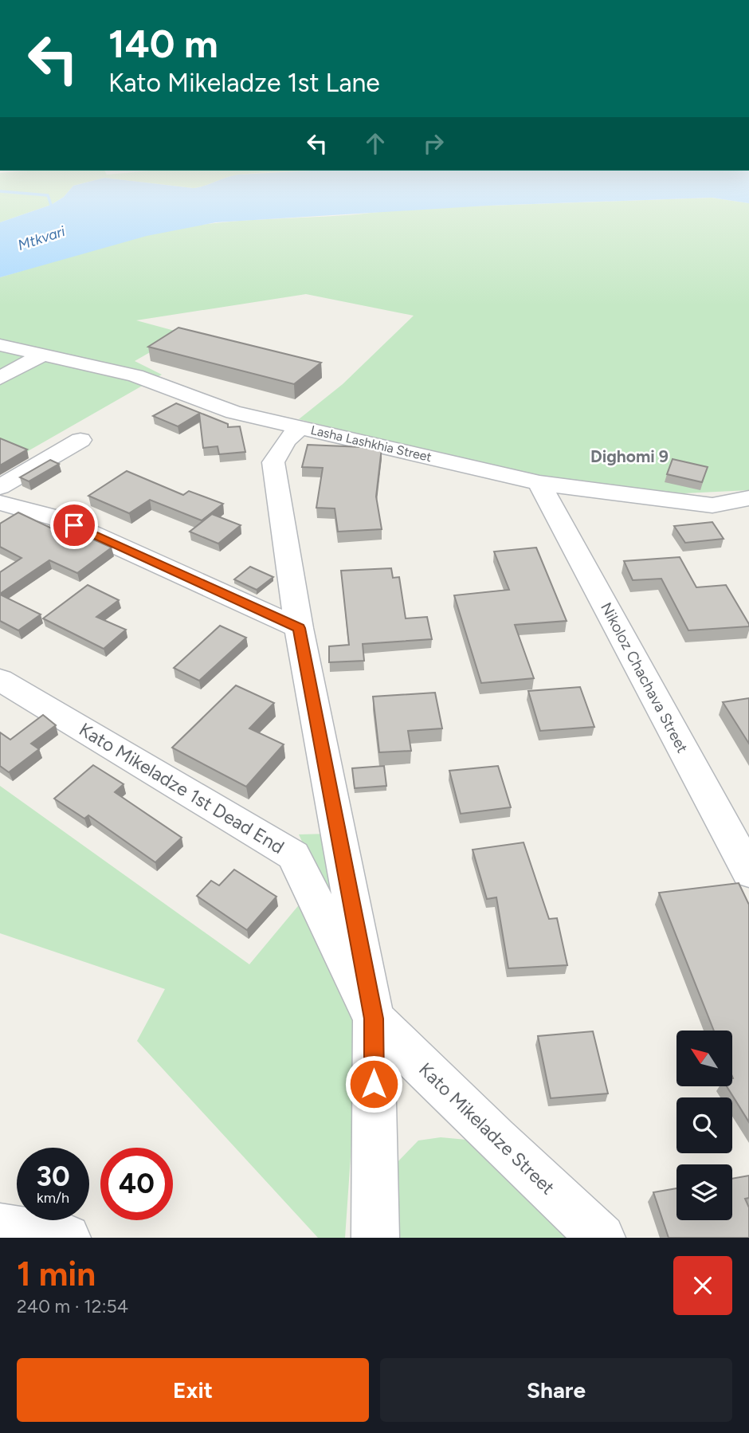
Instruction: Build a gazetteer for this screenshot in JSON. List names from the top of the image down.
{
  "streets": {
    "street": [
      "Lasha Lashkhia Street",
      "Nikoloz Chachava Street",
      "Kato Mikeladze 1st Dead End",
      "Kato Mikeladze Street"
    ]
  },
  "crossings": [
    ["Lasha Lashkhia Street", "Nikoloz Chachava Street"],
    ["Kato Mikeladze 1st Dead End", "Kato Mikeladze Street"]
  ],
  "districts": ["Dighomi 9"],
  "water": ["Mtkvari"],
  "north": "top left",
  "page": {
    "turn": ["140 m", "Kato Mikeladze 1st Lane"],
    "speed": "30 km/h",
    "limit": "40",
    "heading": ["1 min", "240 m · 12:54"],
    "buttons": ["Exit", "Share"]
  }
}
